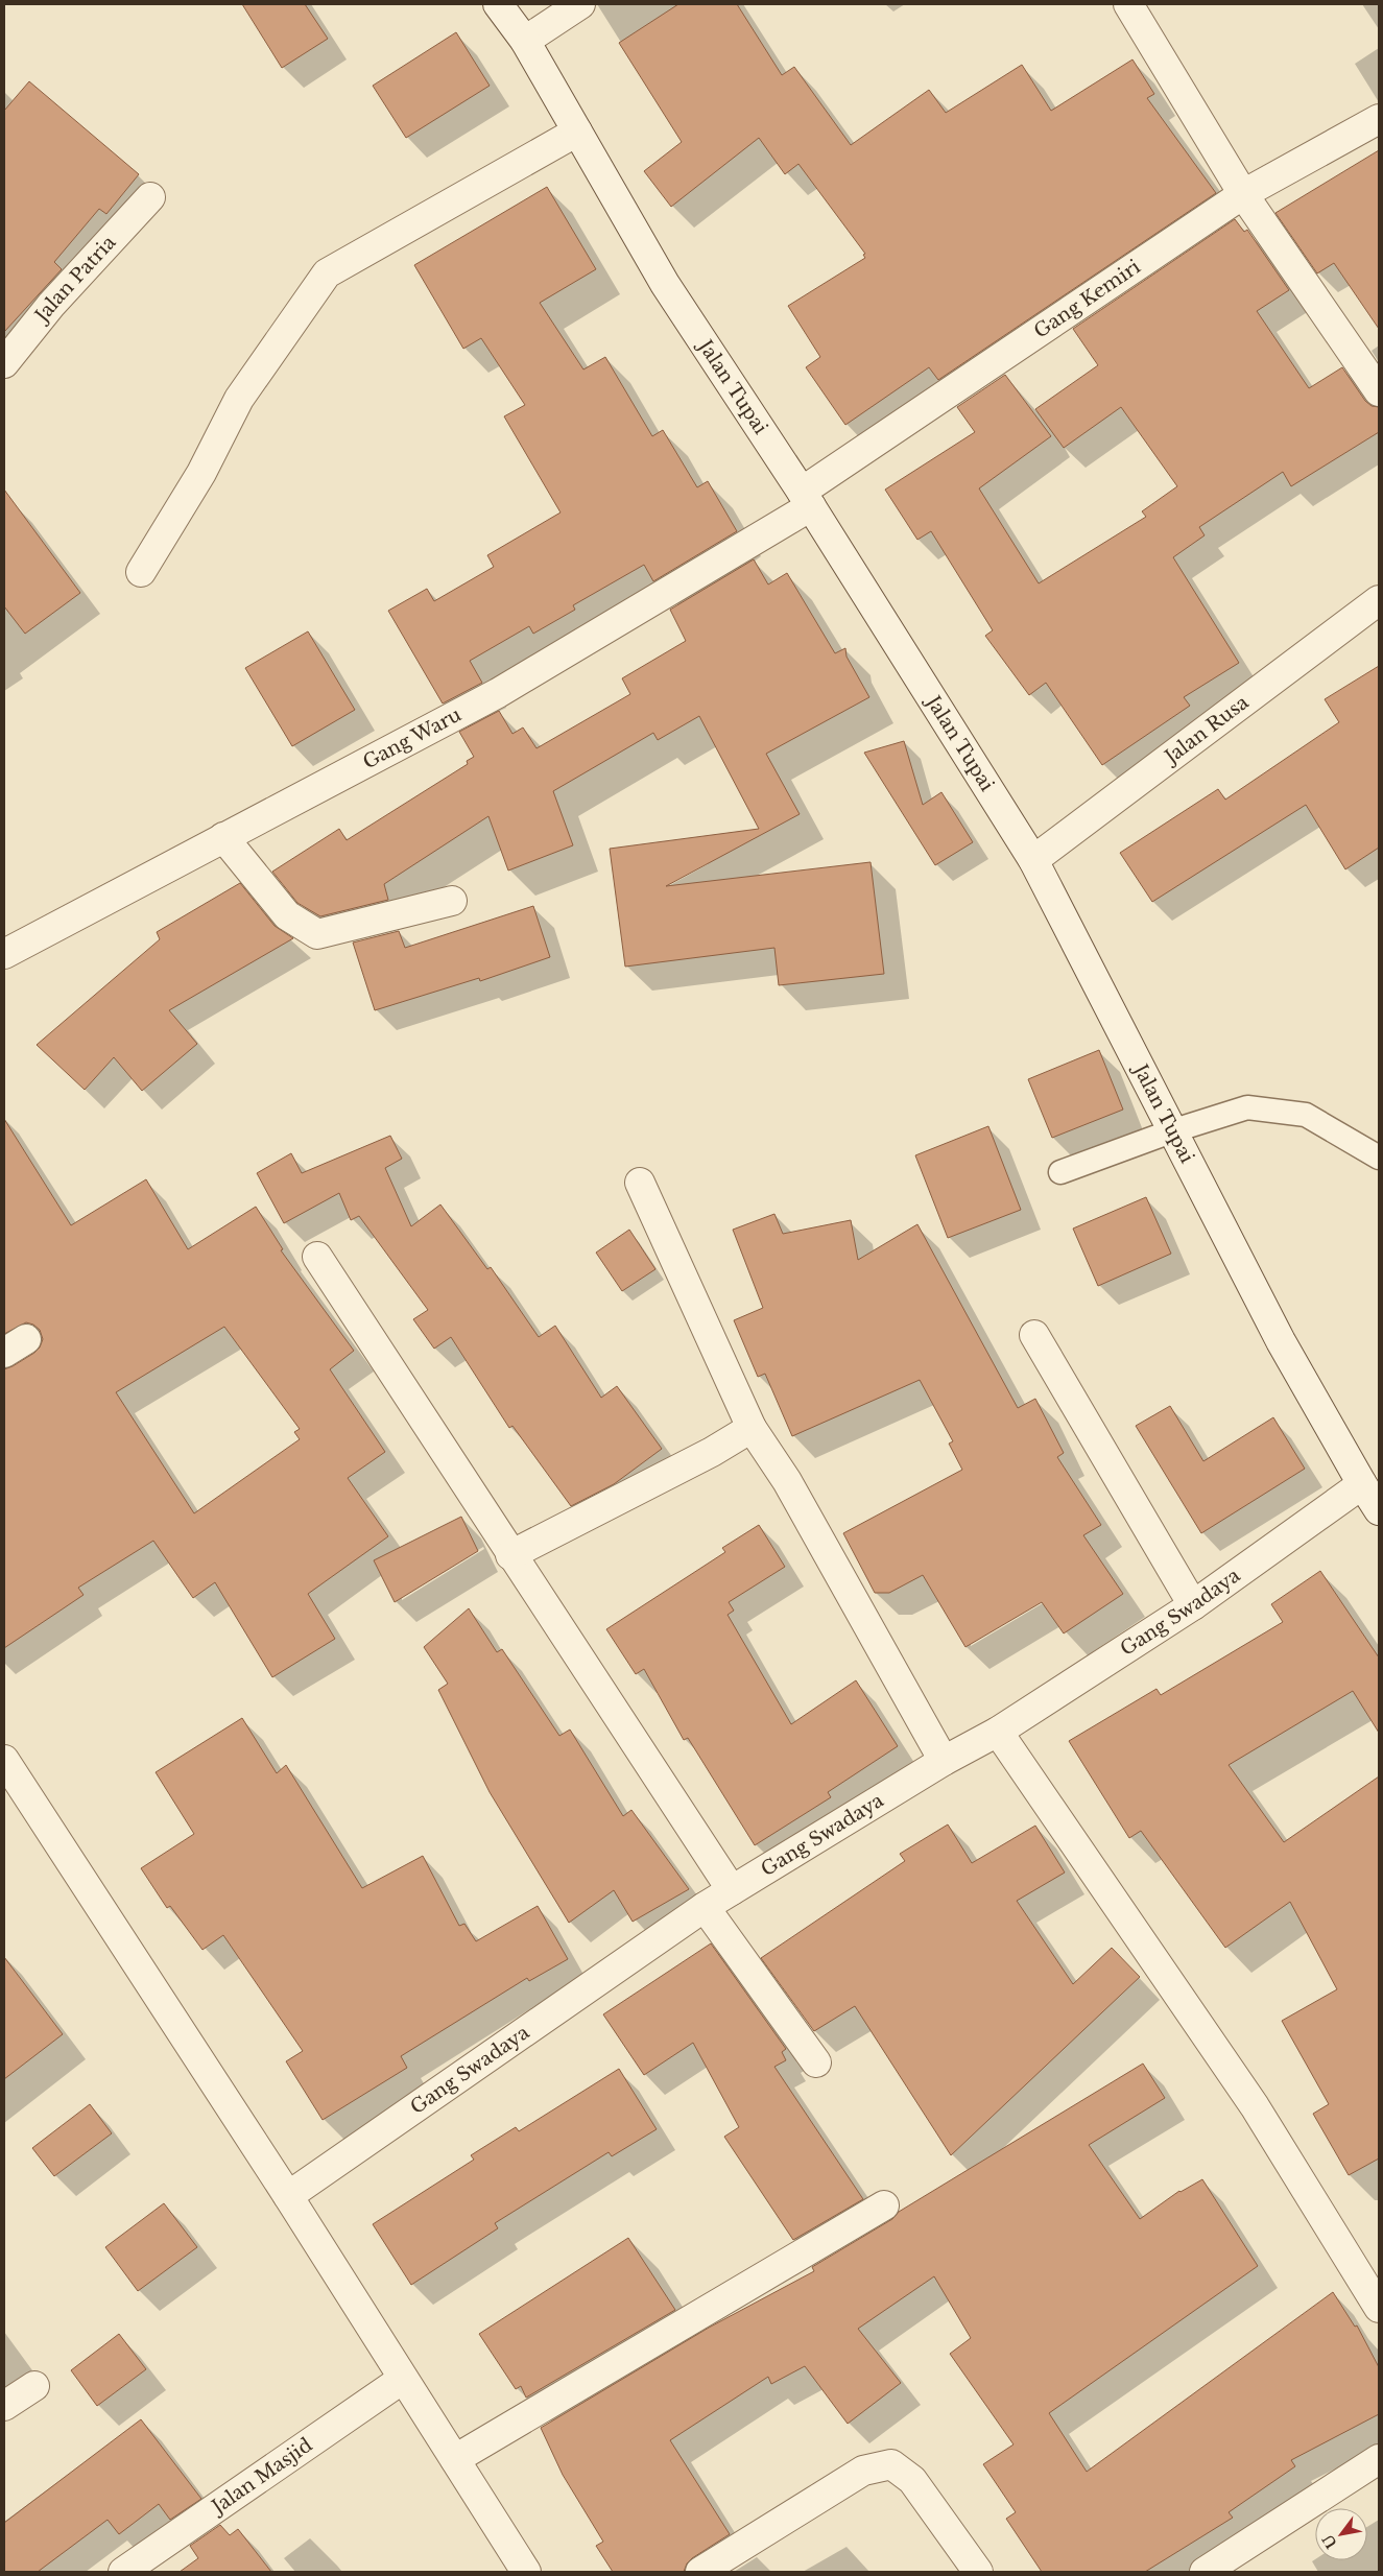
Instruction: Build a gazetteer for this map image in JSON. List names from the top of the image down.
{
  "streets": {
    "street": [
      "Jalan Patria",
      "Gang Kemiri",
      "Jalan Tupai",
      "Jalan Rusa",
      "Gang Waru",
      "Gang Swadaya",
      "Jalan Masjid"
    ]
  },
  "crossings": [
    ["Gang Kemiri", "Jalan Tupai"],
    ["Gang Kemiri", "Gang Waru"],
    ["Jalan Tupai", "Jalan Rusa"],
    ["Jalan Tupai", "Gang Waru"],
    ["Jalan Tupai", "Gang Swadaya"]
  ],
  "north": "bottom left"
}
